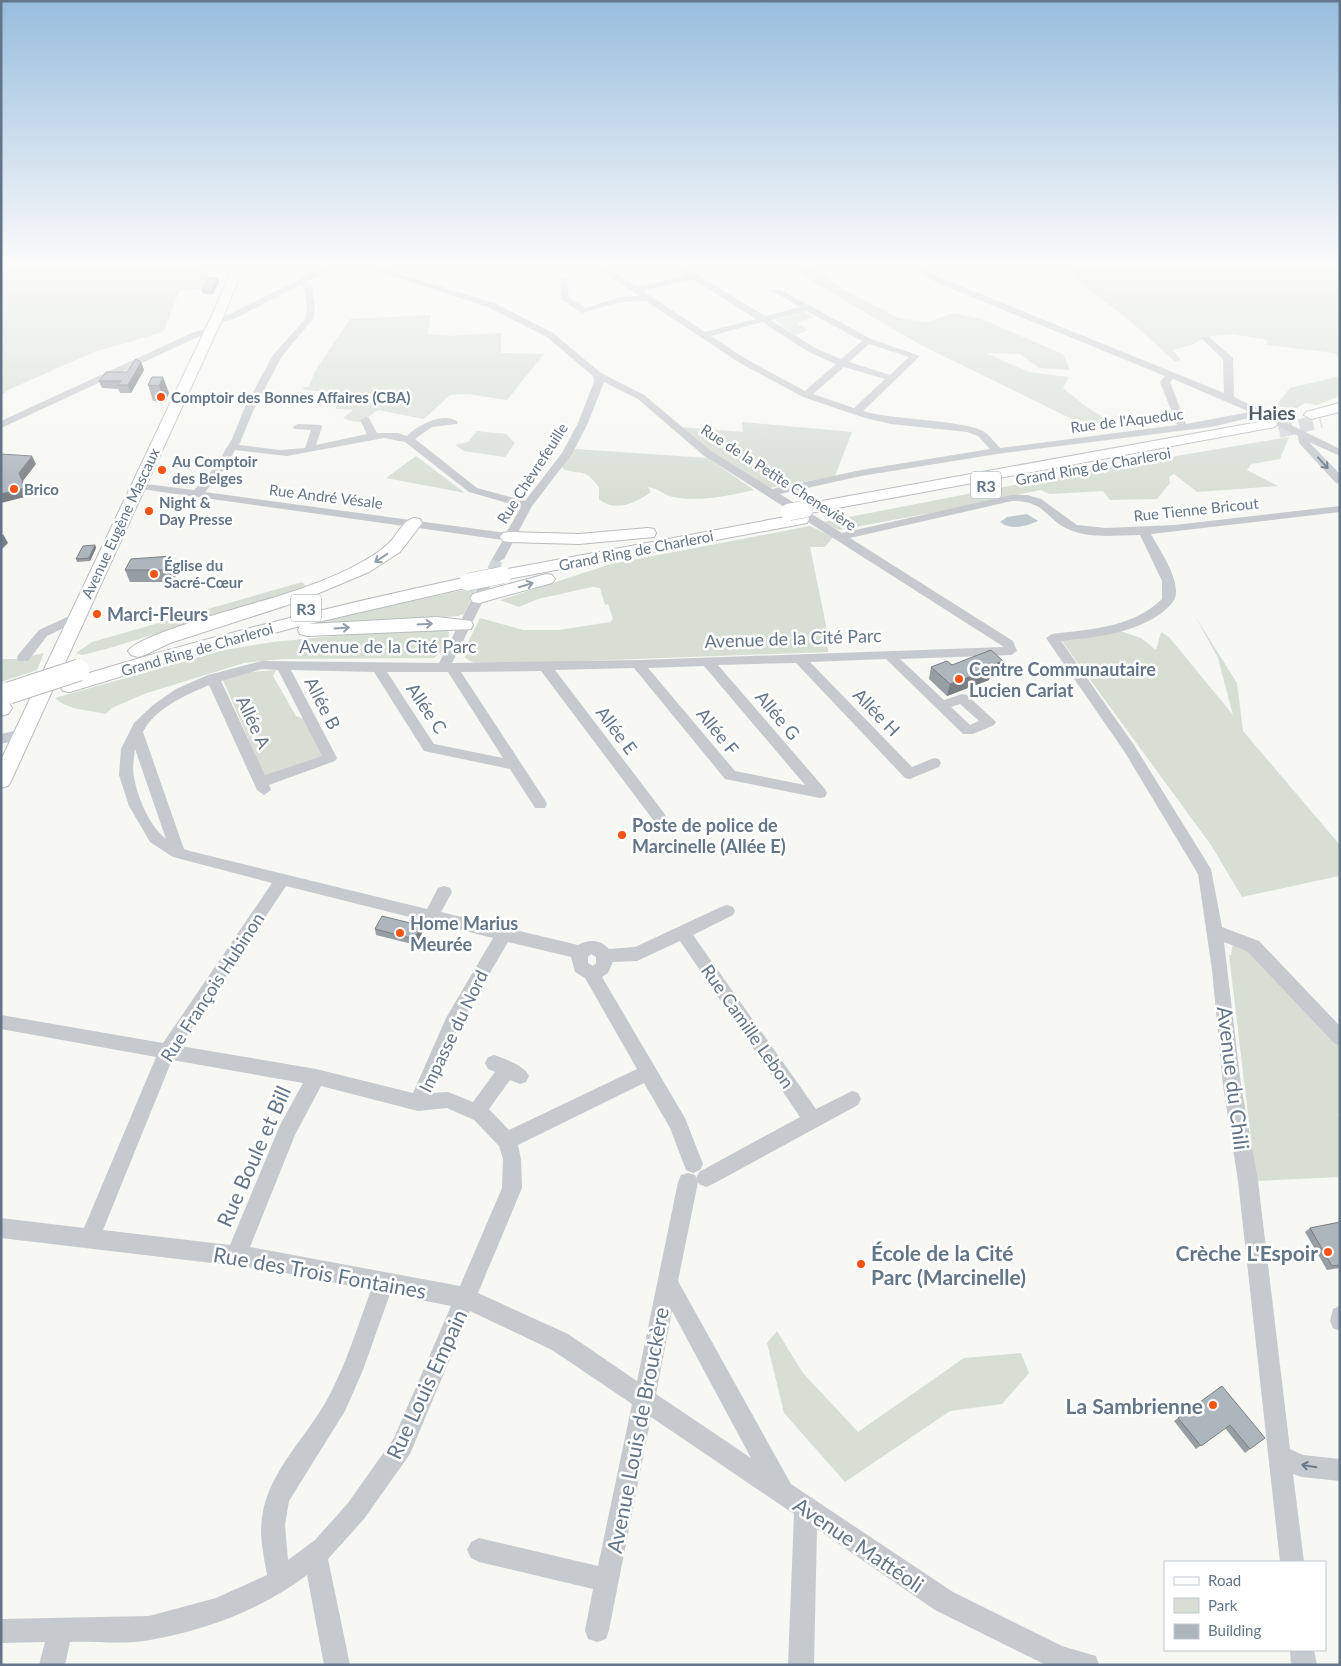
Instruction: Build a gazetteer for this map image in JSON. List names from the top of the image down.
{
  "streets": {
    "highway": ["Grand Ring de Charleroi", "R3"],
    "main road": ["Avenue Eugène Mascaux"],
    "street": [
      "Rue de l'Aqueduc",
      "Rue Chèvrefeuille",
      "Rue de la Petite Chenevière",
      "Rue André Vésale",
      "Rue Tienne Bricout",
      "Avenue de la Cité Parc",
      "Allée B",
      "Allée C",
      "Allée H",
      "Allée G",
      "Allée A",
      "Allée E",
      "Allée F",
      "Rue François Hubinon",
      "Rue Camille Lebon",
      "Impasse du Nord",
      "Avenue du Chili",
      "Rue Boule et Bill",
      "Rue des Trois Fontaines",
      "Rue Louis Empain",
      "Avenue Louis de Brouckère",
      "Avenue Mattéoli"
    ]
  },
  "crossings": [
    ["Rue de l'Aqueduc", "Grand Ring de Charleroi"],
    ["Rue de l'Aqueduc", "Rue de la Petite Chenevière"],
    ["Grand Ring de Charleroi", "Rue Chèvrefeuille"],
    ["Rue Chèvrefeuille", "Rue de la Petite Chenevière"],
    ["Rue Chèvrefeuille", "Rue André Vésale"],
    ["Rue de la Petite Chenevière", "Rue Tienne Bricout"],
    ["Rue de la Petite Chenevière", "Avenue de la Cité Parc"],
    ["Rue André Vésale", "Avenue Eugène Mascaux"],
    ["Rue Tienne Bricout", "Avenue du Chili"],
    ["Avenue de la Cité Parc", "Allée B"],
    ["Avenue de la Cité Parc", "Allée C"],
    ["Avenue de la Cité Parc", "Allée H"],
    ["Avenue de la Cité Parc", "Allée G"],
    ["Avenue de la Cité Parc", "Allée A"],
    ["Avenue de la Cité Parc", "Allée E"],
    ["Avenue de la Cité Parc", "Allée F"],
    ["Avenue de la Cité Parc", "Rue François Hubinon"],
    ["Avenue de la Cité Parc", "Impasse du Nord"],
    ["Allée B", "Allée A"],
    ["Allée G", "Allée F"],
    ["Rue François Hubinon", "Rue des Trois Fontaines"],
    ["Rue Boule et Bill", "Rue des Trois Fontaines"],
    ["Rue des Trois Fontaines", "Rue Louis Empain"],
    ["Rue des Trois Fontaines", "Avenue Louis de Brouckère"],
    ["Rue des Trois Fontaines", "Avenue Mattéoli"],
    ["Avenue Louis de Brouckère", "Avenue Mattéoli"]
  ],
  "districts": ["Haies"],
  "places": [
    "Comptoir des Bonnes Affaires (CBA)",
    "Au Comptoir des Belges",
    "Brico",
    "Night & Day Presse",
    "Église du Sacré-Cœur",
    "Marci-Fleurs",
    "Centre Communautaire Lucien Cariat",
    "Poste de police de Marcinelle (Allée E)",
    "Home Marius Meurée",
    "Crèche L'Espoir",
    "École de la Cité Parc (Marcinelle)",
    "La Sambrienne"
  ],
  "legend": ["Road", "Park", "Building"]
}
